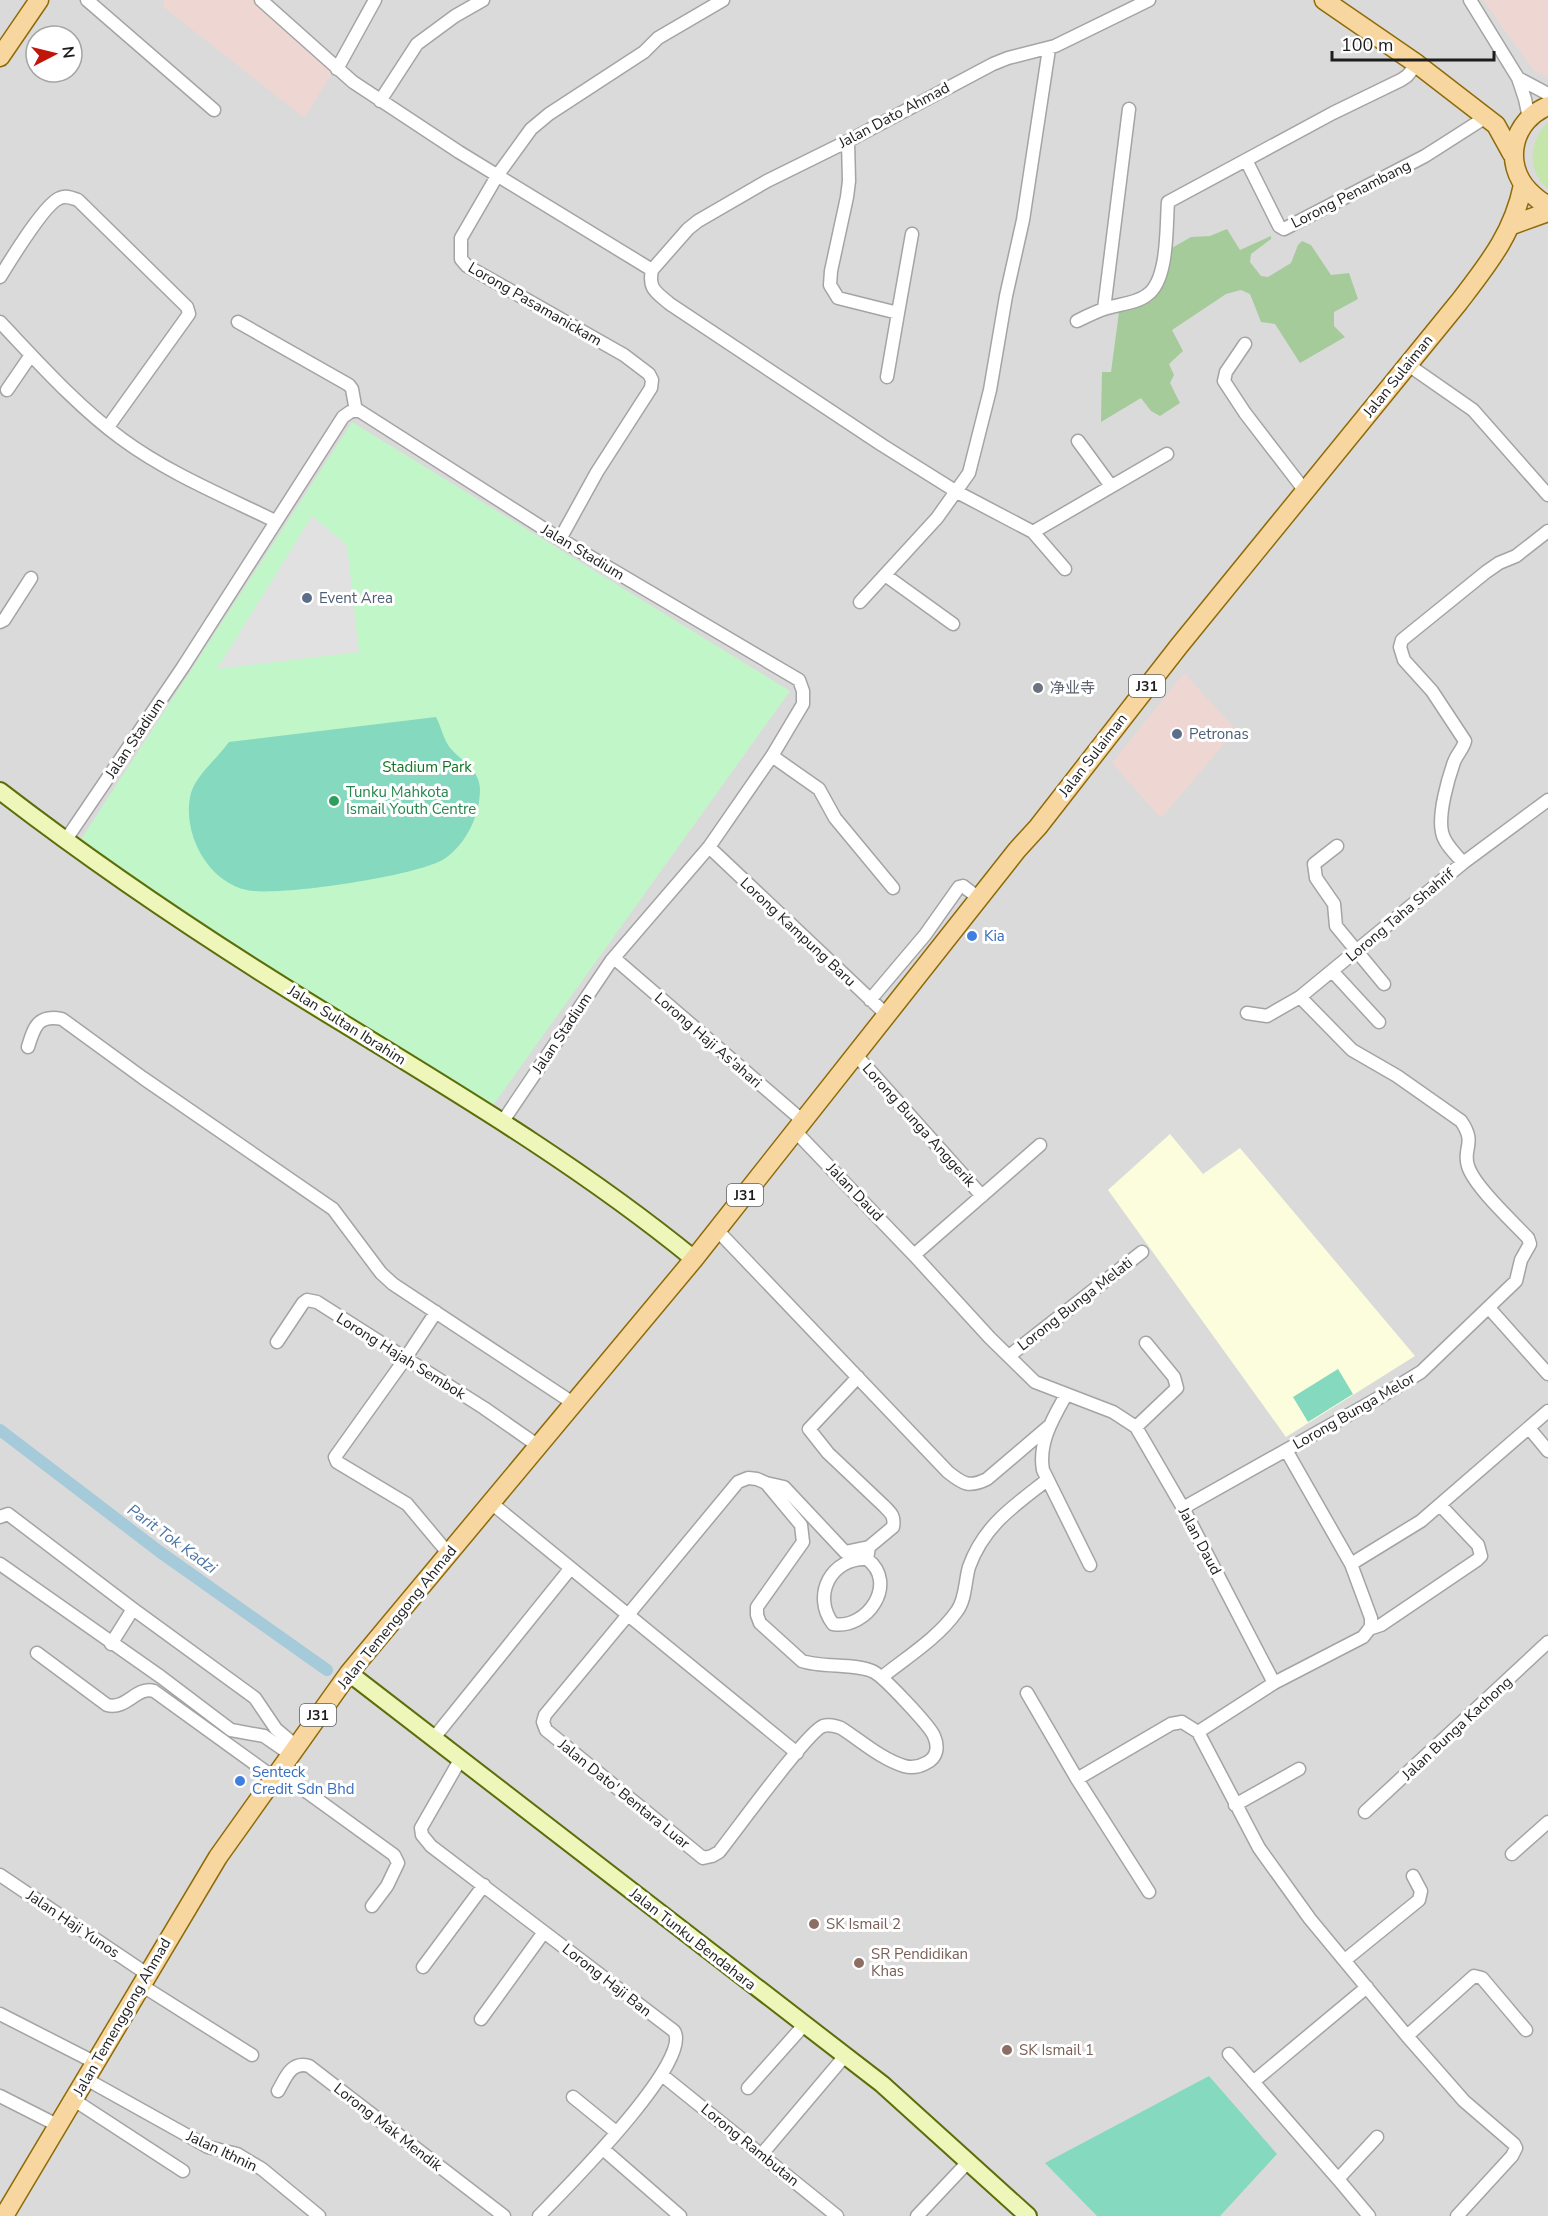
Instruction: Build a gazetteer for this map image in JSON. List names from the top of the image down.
{
  "streets": {
    "main road": ["Jalan Sulaiman", "J31", "Jalan Temenggong Ahmad"],
    "street": [
      "Jalan Dato Ahmad",
      "Lorong Penambang",
      "Lorong Pasamanickam",
      "Jalan Stadium",
      "Lorong Taha Shahrif",
      "Lorong Kampung Baru",
      "Jalan Sultan Ibrahim",
      "Lorong Haji As'ahari",
      "Lorong Bunga Anggerik",
      "Jalan Daud",
      "Lorong Bunga Melati",
      "Lorong Hajah Sembok",
      "Lorong Bunga Melor",
      "Jalan Bunga Kachong",
      "Jalan Dato' Bentara Luar",
      "Jalan Haji Yunos",
      "Jalan Tunku Bendahara",
      "Lorong Haji Ban",
      "Lorong Mak Mendik",
      "Lorong Rambutan",
      "Jalan Ithnin"
    ]
  },
  "crossings": [
    ["Lorong Pasamanickam", "Jalan Stadium"],
    ["Jalan Sulaiman", "J31"],
    ["Jalan Sulaiman", "Lorong Kampung Baru"],
    ["Jalan Sulaiman", "Jalan Sultan Ibrahim"],
    ["Jalan Sulaiman", "Lorong Haji As'ahari"],
    ["Jalan Sulaiman", "Lorong Bunga Anggerik"],
    ["Jalan Sulaiman", "Jalan Daud"],
    ["Jalan Sulaiman", "Jalan Temenggong Ahmad"],
    ["Jalan Stadium", "Lorong Kampung Baru"],
    ["Jalan Stadium", "Jalan Sultan Ibrahim"],
    ["Jalan Stadium", "Lorong Haji As'ahari"],
    ["Lorong Taha Shahrif", "Lorong Bunga Melor"],
    ["Jalan Sultan Ibrahim", "Jalan Temenggong Ahmad"],
    ["Lorong Haji As'ahari", "Jalan Daud"],
    ["Lorong Bunga Anggerik", "Jalan Daud"],
    ["Jalan Daud", "Lorong Bunga Melati"],
    ["Jalan Daud", "Lorong Bunga Melor"],
    ["Lorong Hajah Sembok", "Jalan Temenggong Ahmad"],
    ["Jalan Temenggong Ahmad", "Jalan Haji Yunos"],
    ["Jalan Temenggong Ahmad", "Jalan Tunku Bendahara"],
    ["Jalan Temenggong Ahmad", "Jalan Ithnin"],
    ["Jalan Tunku Bendahara", "Lorong Haji Ban"],
    ["Lorong Haji Ban", "Lorong Rambutan"]
  ],
  "water": ["Parit Tok Kadzi"],
  "parks": ["Stadium Park"],
  "places": [
    "Event Area",
    "净业寺",
    "Petronas",
    "Tunku Mahkota Ismail Youth Centre",
    "Kia",
    "Senteck Credit Sdn Bhd",
    "SK Ismail 2",
    "SR Pendidikan Khas",
    "SK Ismail 1"
  ],
  "scale_bar": "100 m",
  "north": "right"
}
